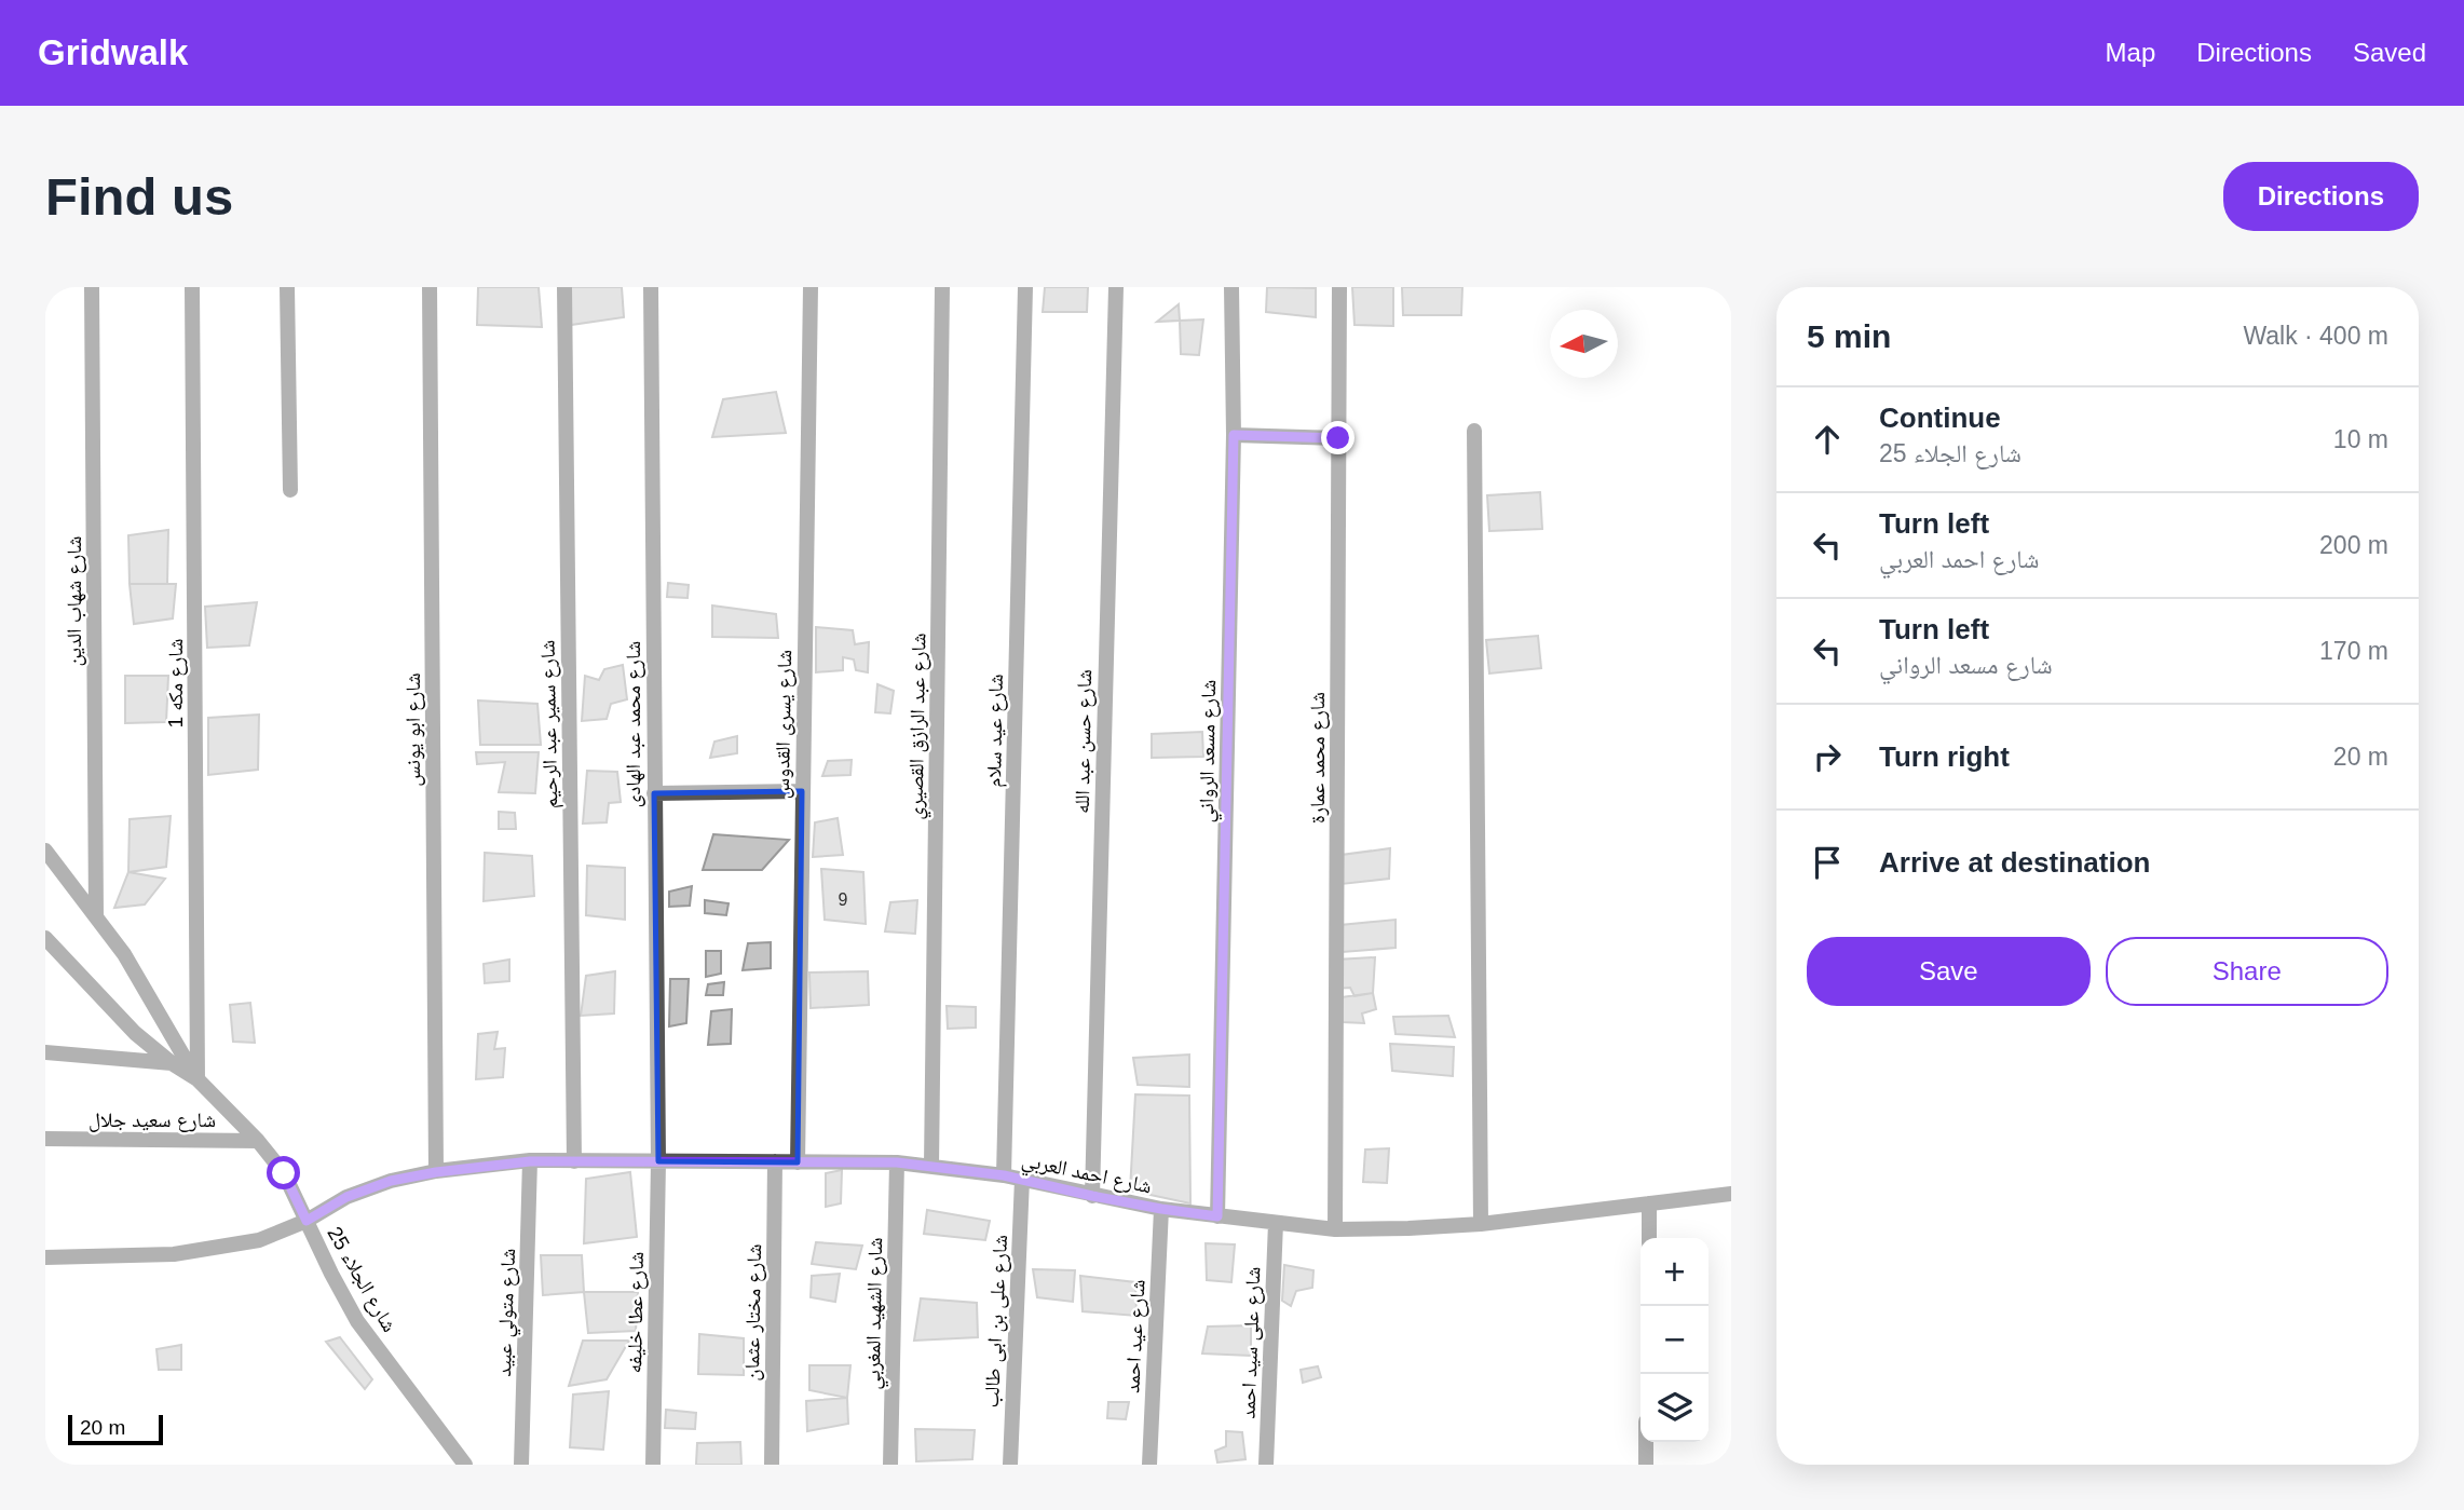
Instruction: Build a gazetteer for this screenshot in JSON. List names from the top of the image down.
{
  "streets": {
    "street": [
      "شارع شهاب الدين",
      "شارع مكه 1",
      "شارع سمير عبد الرحيم",
      "شارع محمد عبد الهادى",
      "شارع يسرى القدوس",
      "شارع عبد الرازق القصيري",
      "شارع ابو يونس",
      "شارع عيد سلام",
      "شارع حسن عبد الله",
      "شارع مسعد الرواني",
      "شارع محمد عمارة",
      "شارع سعيد جلال",
      "شارع احمد العربي",
      "شارع الجلاء 25",
      "شارع متولي عبيد",
      "شارع عطا خليفه",
      "شارع مختار عثمان",
      "شارع الشهيد المغربي",
      "شارع على بن ابى طالب",
      "شارع عيد احمد",
      "شارع على سيد احمد"
    ]
  },
  "crossings": [
    ["شارع شهاب الدين", "شارع الجلاء 25"],
    ["شارع مكه 1", "شارع الجلاء 25"],
    ["شارع سمير عبد الرحيم", "شارع احمد العربي"],
    ["شارع محمد عبد الهادى", "شارع احمد العربي"],
    ["شارع محمد عبد الهادى", "شارع عطا خليفه"],
    ["شارع يسرى القدوس", "شارع احمد العربي"],
    ["شارع عبد الرازق القصيري", "شارع احمد العربي"],
    ["شارع ابو يونس", "شارع احمد العربي"],
    ["شارع عيد سلام", "شارع احمد العربي"],
    ["شارع حسن عبد الله", "شارع احمد العربي"],
    ["شارع مسعد الرواني", "شارع احمد العربي"],
    ["شارع محمد عمارة", "شارع احمد العربي"],
    ["شارع سعيد جلال", "شارع الجلاء 25"],
    ["شارع احمد العربي", "شارع الجلاء 25"],
    ["شارع احمد العربي", "شارع متولي عبيد"],
    ["شارع احمد العربي", "شارع عطا خليفه"],
    ["شارع احمد العربي", "شارع مختار عثمان"],
    ["شارع احمد العربي", "شارع الشهيد المغربي"],
    ["شارع احمد العربي", "شارع على بن ابى طالب"],
    ["شارع احمد العربي", "شارع عيد احمد"],
    ["شارع احمد العربي", "شارع على سيد احمد"]
  ],
  "house_numbers": ["9"],
  "scale_bar": "20 m",
  "north": "left",
  "page": {
    "header": "Gridwalk",
    "nav": ["Map", "Directions", "Saved"],
    "buttons": [
      "Directions",
      ["Save", "Share"]
    ],
    "title": "Find us",
    "heading": ["5 min", "Walk · 400 m"],
    "list": [
      ["Continue", "شارع الجلاء 25", "10 m"],
      ["Turn left", "شارع احمد العربي", "200 m"],
      ["Turn left", "شارع مسعد الرواني", "170 m"],
      ["Turn right", "20 m"],
      "Arrive at destination"
    ],
    "map_buttons": ["+", "−"],
    "scale": "20 m"
  }
}
